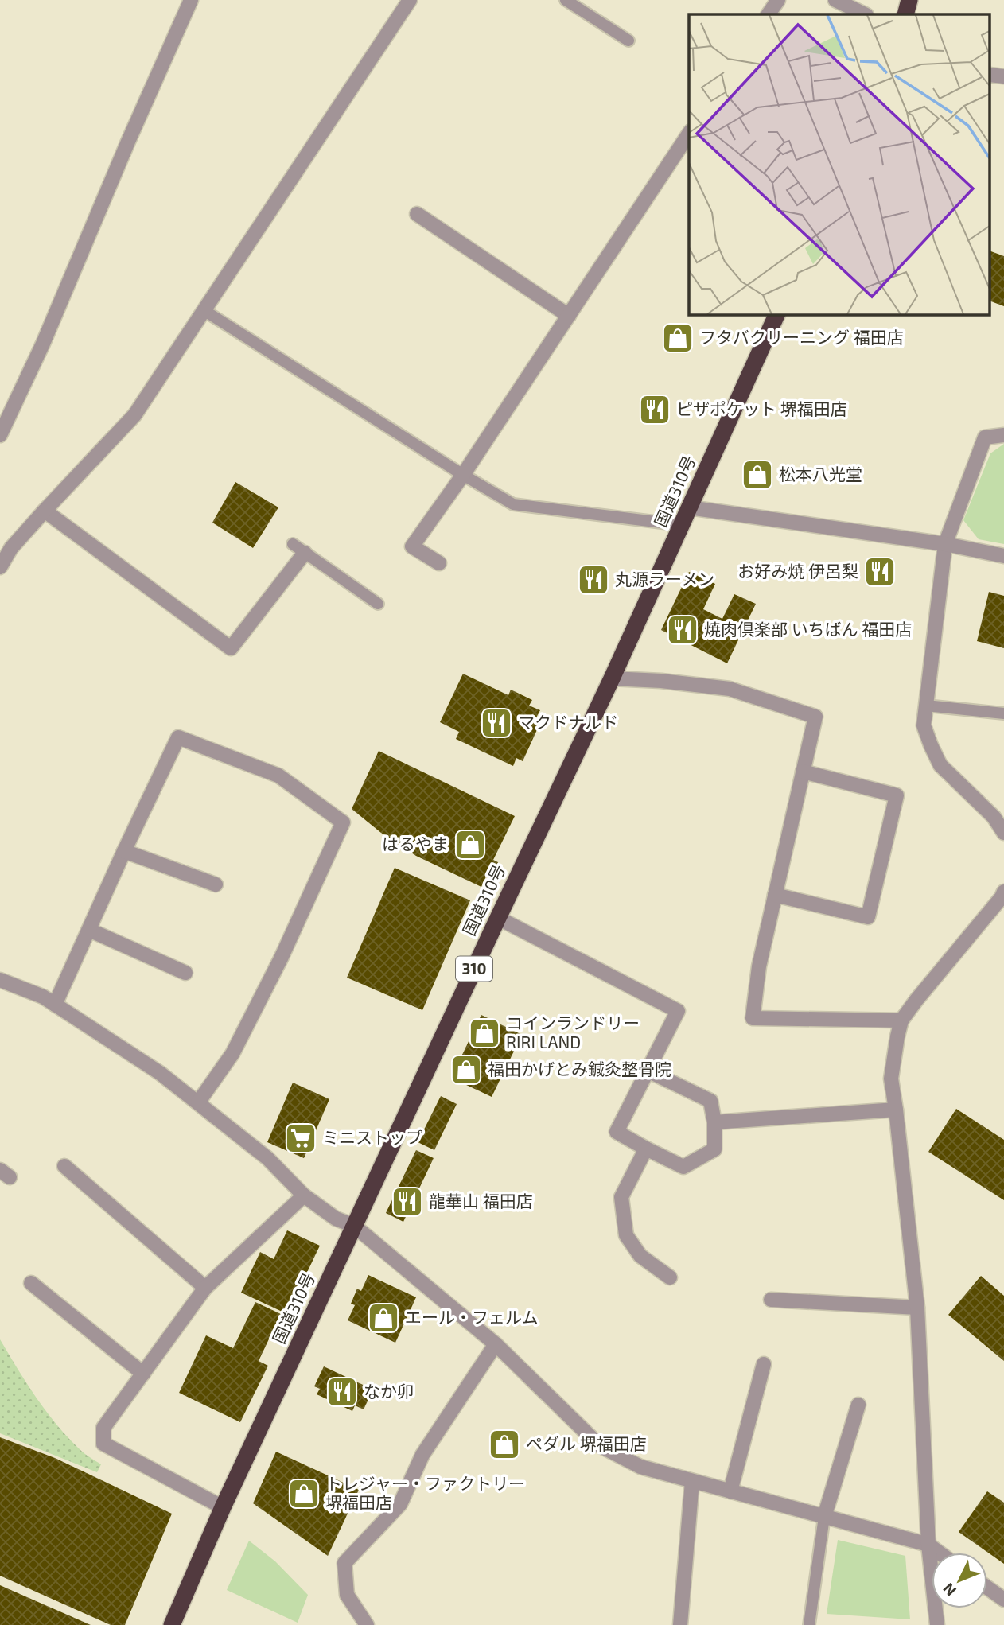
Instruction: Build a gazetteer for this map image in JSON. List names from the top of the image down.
{
  "streets": {
    "highway": ["国道310号", "310"]
  },
  "places": {
    "shop": [
      "フタバクリーニング 福田店",
      "松本八光堂",
      "はるやま",
      "コインランドリー RIRI LAND",
      "福田かげとみ鍼灸整骨院",
      "エール・フェルム",
      "ペダル 堺福田店",
      "トレジャー・ファクトリー 堺福田店"
    ],
    "restaurant": [
      "ピザポケット 堺福田店",
      "お好み焼 伊呂梨",
      "丸源ラーメン",
      "焼肉倶楽部 いちばん 福田店",
      "マクドナルド",
      "龍華山 福田店",
      "なか卯"
    ],
    "supermarket": ["ミニストップ"]
  },
  "north": "bottom left"
}
